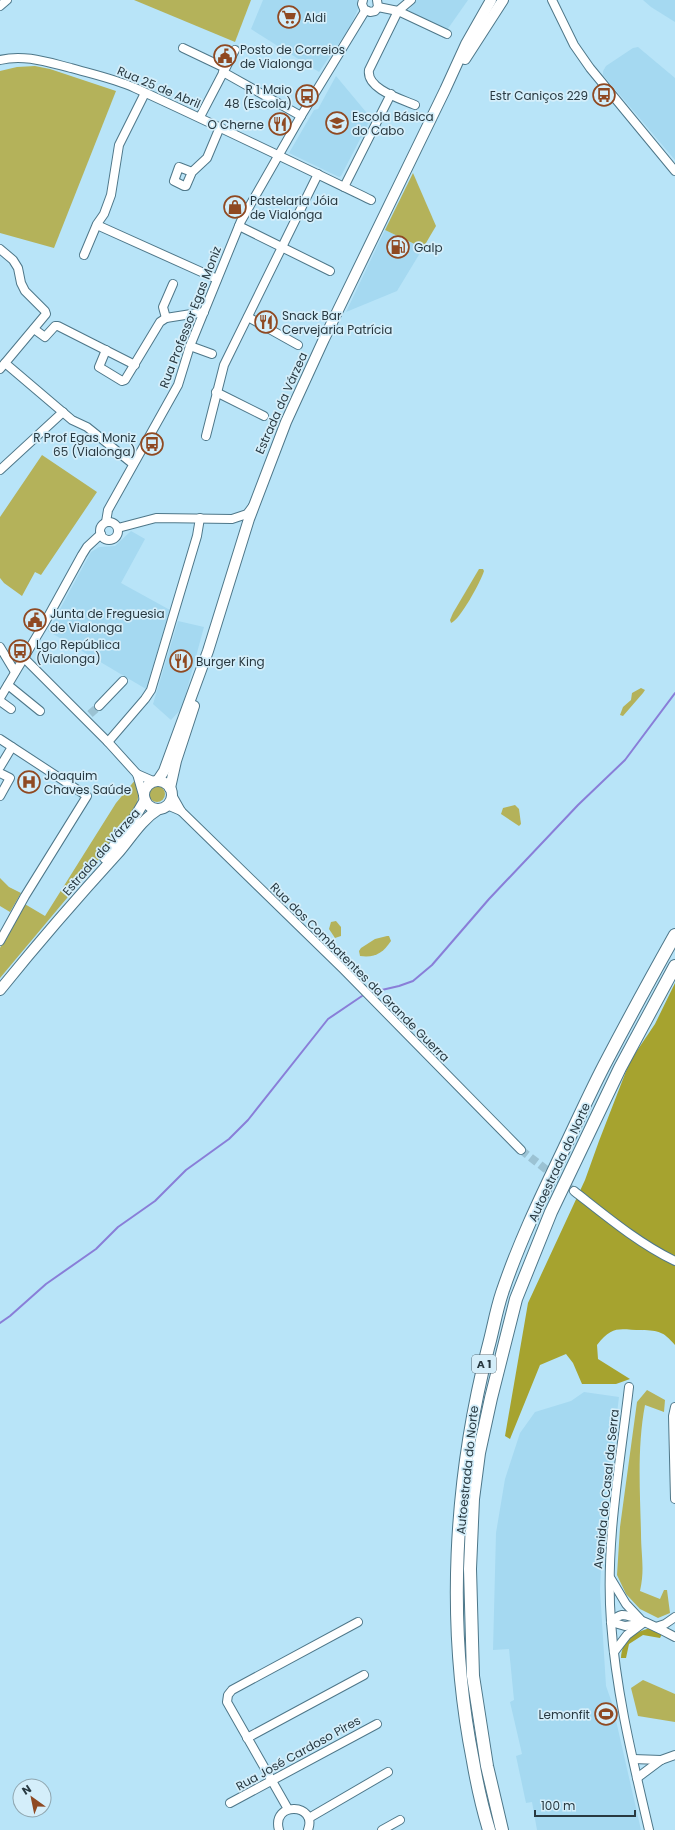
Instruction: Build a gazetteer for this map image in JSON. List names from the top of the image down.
{
  "streets": {
    "highway": ["Autoestrada do Norte", "A 1"],
    "main road": ["Estrada da Várzea"],
    "street": [
      "Rua 25 de Abril",
      "Rua Professor Egas Moniz",
      "Rua dos Combatentes da Grande Guerra",
      "Avenida do Casal da Serra",
      "Rua José Cardoso Pires"
    ]
  },
  "crossings": [
    ["Rua 25 de Abril", "Rua Professor Egas Moniz"],
    ["Estrada da Várzea", "Rua dos Combatentes da Grande Guerra"]
  ],
  "places": {
    "supermarket": ["Aldi"],
    "public building": ["Posto de Correios de Vialonga", "Junta de Freguesia de Vialonga"],
    "bus stop": [
      "Estr Caniços 229",
      "R 1 Maio 48 (Escola)",
      "R Prof Egas Moniz 65 (Vialonga)",
      "Lgo República (Vialonga)"
    ],
    "school or university": ["Escola Básica do Cabo"],
    "restaurant": ["O Cherne", "Snack Bar Cervejaria Patrícia", "Burger King"],
    "shop": ["Pastelaria Jóia de Vialonga"],
    "fuel station": ["Galp"],
    "hospital": ["Joaquim Chaves Saúde"],
    "sports": ["Lemonfit"]
  },
  "scale_bar": "100 m",
  "north": "top left"
}
